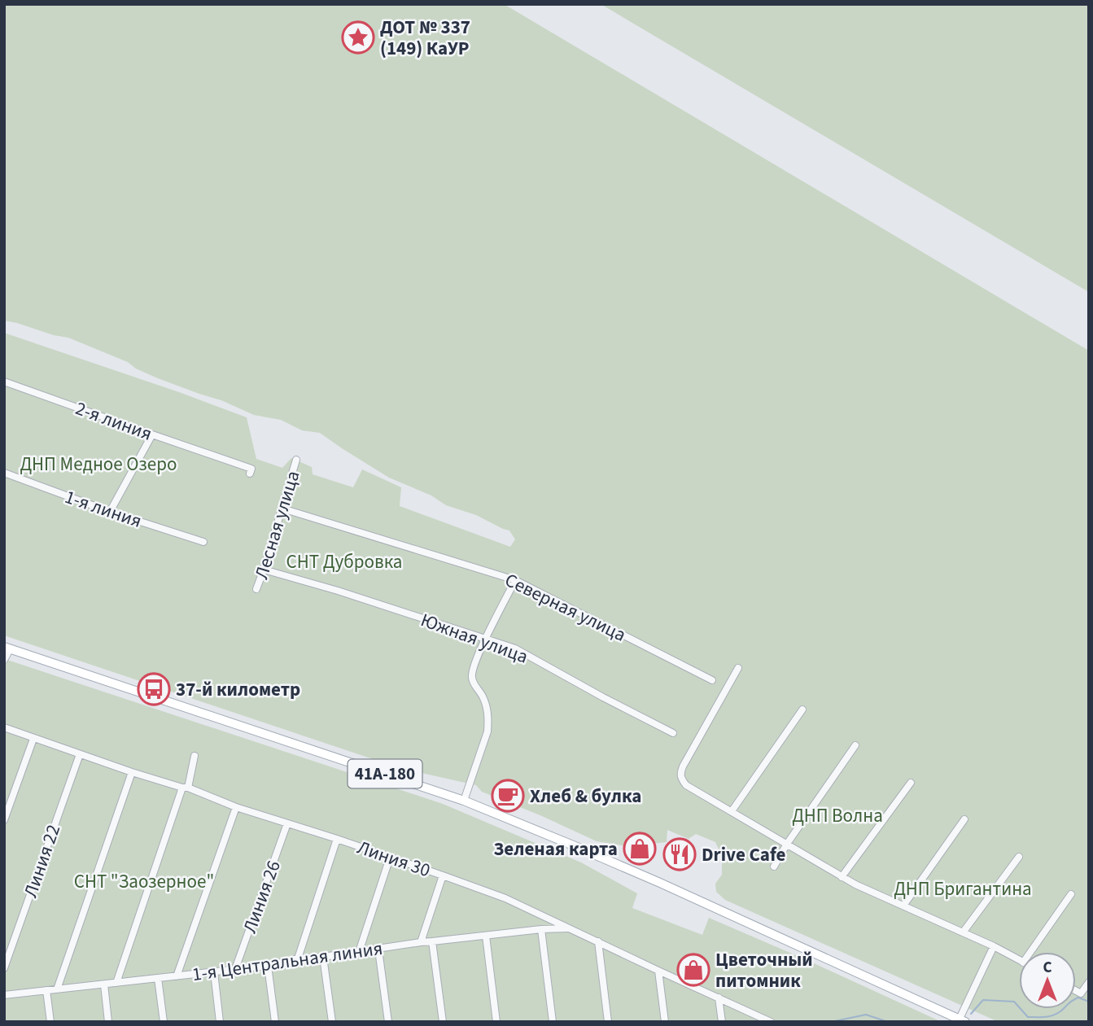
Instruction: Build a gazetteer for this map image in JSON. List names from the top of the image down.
{
  "streets": {
    "main road": ["41А-180"],
    "street": [
      "2-я линия",
      "1-я линия",
      "Лесная улица",
      "Северная улица",
      "Южная улица",
      "Линия 30",
      "Линия 22",
      "Линия 26",
      "1-я Центральная линия"
    ]
  },
  "crossings": [
    ["Лесная улица", "Северная улица"],
    ["Лесная улица", "Южная улица"],
    ["Линия 30", "Линия 22"],
    ["Линия 30", "Линия 26"],
    ["Линия 30", "1-я Центральная линия"],
    ["Линия 26", "1-я Центральная линия"]
  ],
  "parks": [
    "ДНП Медное Озеро",
    "СНТ Дубровка",
    "ДНП Волна",
    "СНТ \"Заозерное\"",
    "ДНП Бригантина"
  ],
  "places": {
    "place": ["ДОТ № 337 (149) КаУР"],
    "bus stop": ["37-й километр"],
    "cafe": ["Хлеб & булка"],
    "shop": ["Зеленая карта", "Цветочный питомник"],
    "restaurant": ["Drive Cafe"]
  },
  "north": "top"
}
